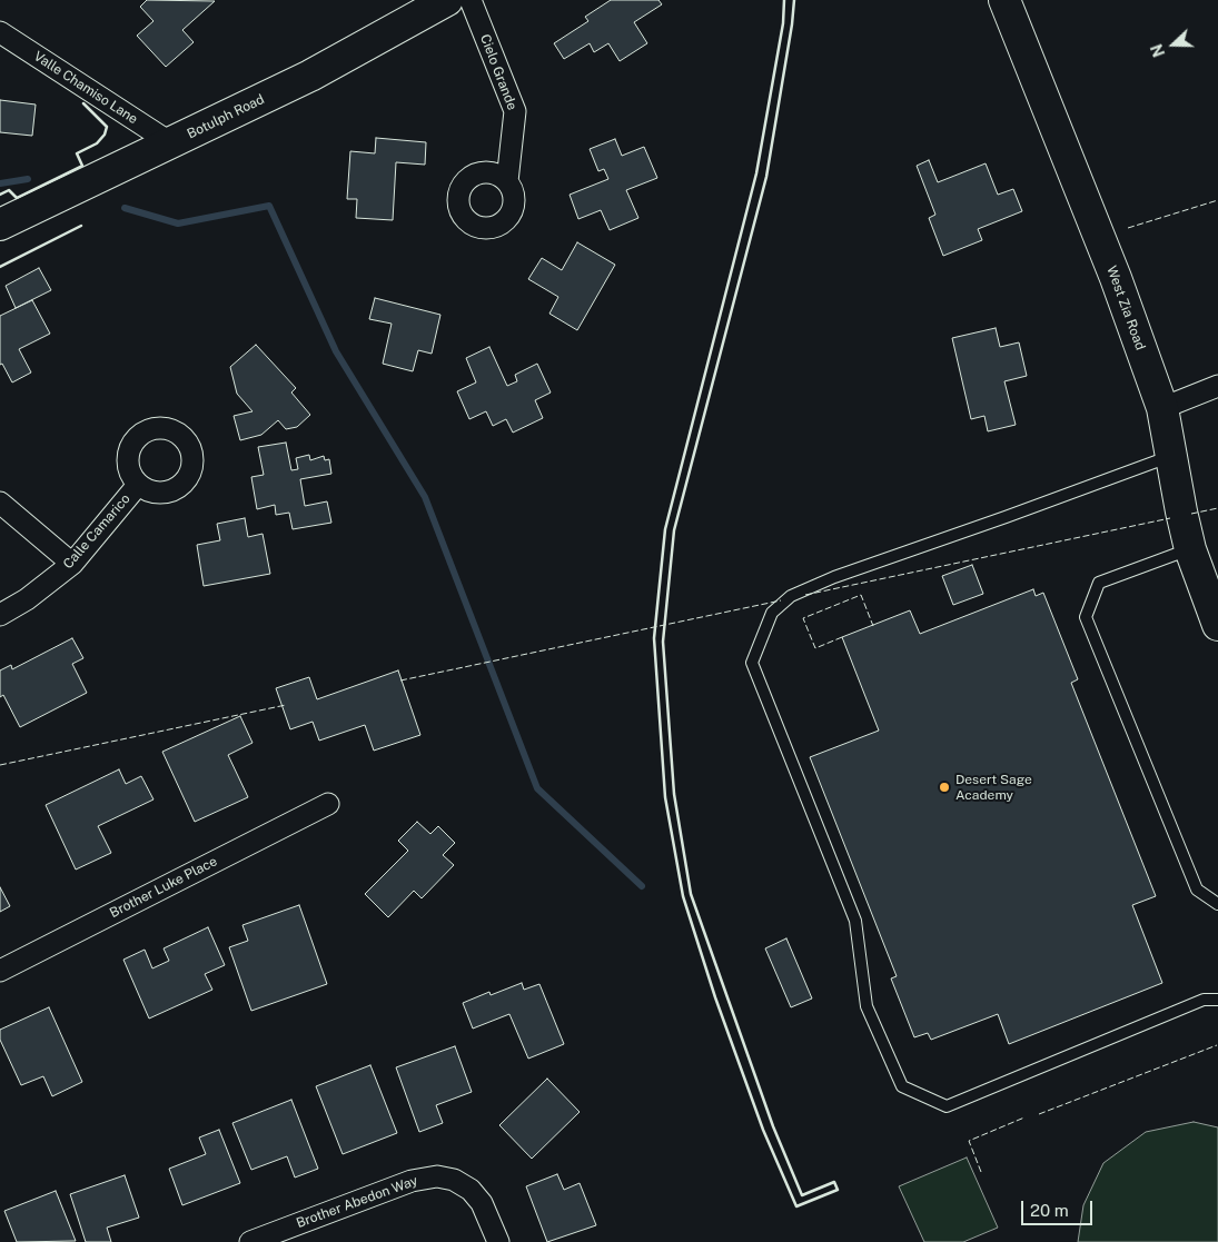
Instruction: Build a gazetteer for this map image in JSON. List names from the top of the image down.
{
  "streets": {
    "street": [
      "Cielo Grande",
      "Valle Chamiso Lane",
      "Botulph Road",
      "West Zia Road",
      "Calle Camarico",
      "Brother Luke Place",
      "Brother Abedon Way"
    ]
  },
  "crossings": [
    ["Valle Chamiso Lane", "Botulph Road"]
  ],
  "places": ["Desert Sage Academy"],
  "scale_bar": "20 m",
  "north": "left"
}
